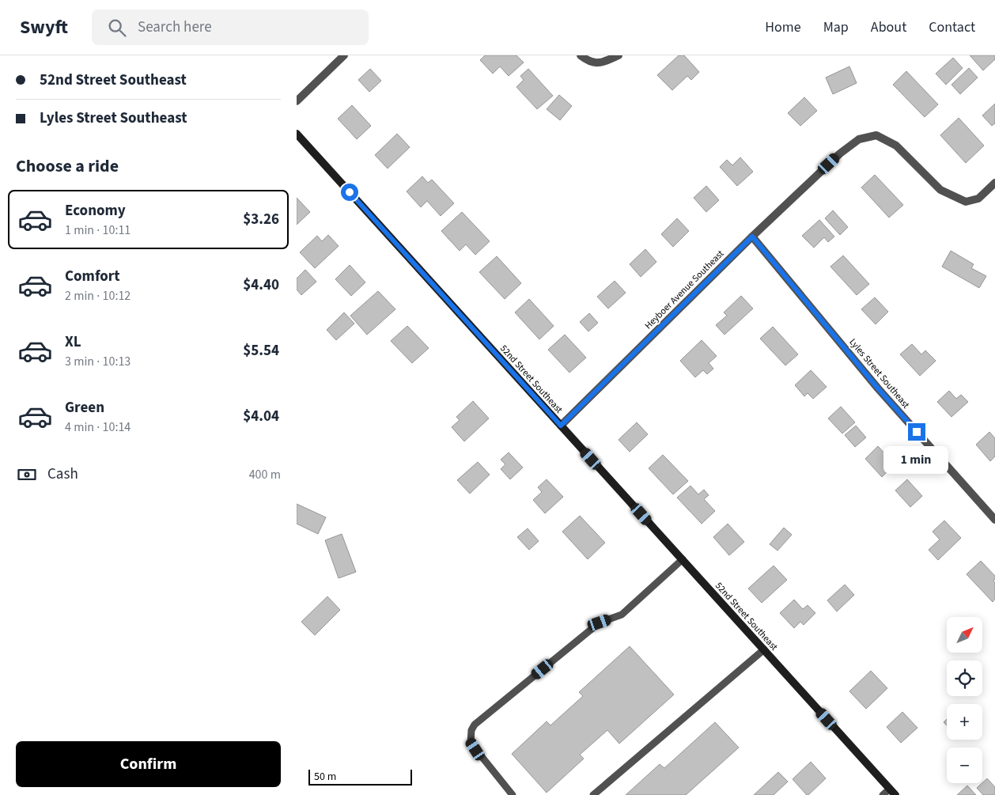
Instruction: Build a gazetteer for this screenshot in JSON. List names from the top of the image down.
{
  "streets": {
    "main road": ["52nd Street Southeast"],
    "street": ["Heyboer Avenue Southeast", "Lyles Street Southeast"]
  },
  "crossings": [
    ["Heyboer Avenue Southeast", "Lyles Street Southeast"],
    ["Heyboer Avenue Southeast", "52nd Street Southeast"]
  ],
  "scale_bar": "50 m",
  "north": "top right",
  "page": {
    "header": "Swyft",
    "search": "Search here",
    "nav": [
      "Home",
      "Map",
      "About",
      "Contact"
    ],
    "banner": ["52nd Street Southeast", "Lyles Street Southeast"],
    "heading": "Choose a ride",
    "list": [
      {
        "name": "Economy",
        "note": "1 min · 10:11",
        "value": "$3.26"
      },
      {
        "name": "Comfort",
        "note": "2 min · 10:12",
        "value": "$4.40"
      },
      {
        "name": "XL",
        "note": "3 min · 10:13",
        "value": "$5.54"
      },
      {
        "name": "Green",
        "note": "4 min · 10:14",
        "value": "$4.04"
      }
    ],
    "bubble": "1 min",
    "pay": ["Cash", "400 m"],
    "map_buttons": ["+", "−"],
    "buttons": "Confirm",
    "scale": "50 m"
  }
}
